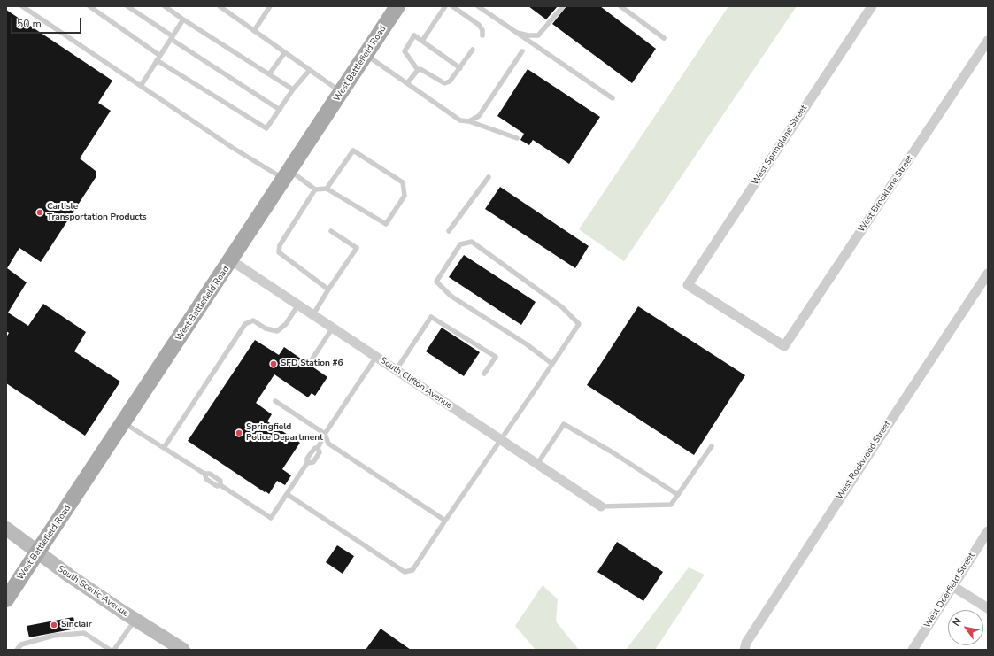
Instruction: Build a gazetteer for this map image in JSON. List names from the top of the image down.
{
  "streets": {
    "main road": ["West Battlefield Road", "South Scenic Avenue"],
    "street": [
      "West Springlane Street",
      "West Brooklane Street",
      "South Clifton Avenue",
      "West Rockwood Street",
      "West Deerfield Street"
    ]
  },
  "crossings": [
    ["West Battlefield Road", "South Clifton Avenue"],
    ["West Battlefield Road", "South Scenic Avenue"],
    ["West Springlane Street", "West Brooklane Street"]
  ],
  "places": [
    "Carlisle Transportation Products",
    "SFD Station #6",
    "Springfield Police Department",
    "Sinclair"
  ],
  "scale_bar": "50 m",
  "north": "top left"
}
